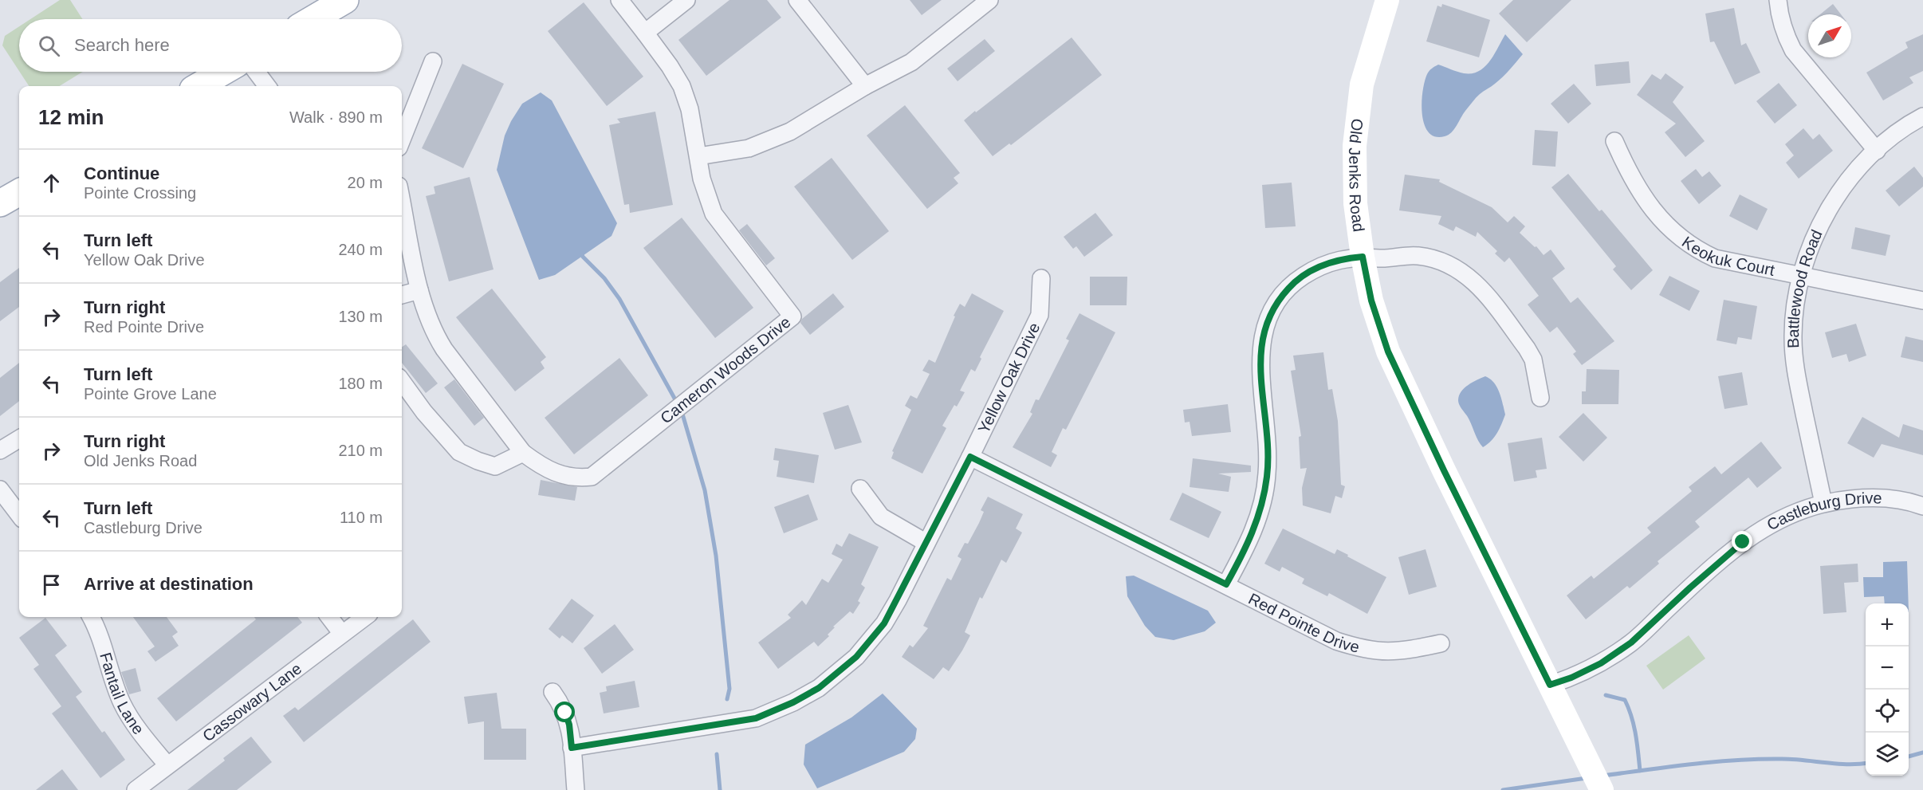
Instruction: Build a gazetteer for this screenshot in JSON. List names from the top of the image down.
{
  "streets": {
    "street": [
      "Old Jenks Road",
      "Keokuk Court",
      "Battlewood Road",
      "Cameron Woods Drive",
      "Yellow Oak Drive",
      "Castleburg Drive",
      "Red Pointe Drive",
      "Fantail Lane",
      "Cassowary Lane"
    ]
  },
  "crossings": [
    ["Old Jenks Road", "Castleburg Drive"],
    ["Keokuk Court", "Battlewood Road"],
    ["Battlewood Road", "Castleburg Drive"],
    ["Yellow Oak Drive", "Red Pointe Drive"],
    ["Fantail Lane", "Cassowary Lane"]
  ],
  "north": "top right",
  "page": {
    "search": "Search here",
    "heading": ["12 min", "Walk · 890 m"],
    "list": [
      ["Continue", "Pointe Crossing", "20 m"],
      ["Turn left", "Yellow Oak Drive", "240 m"],
      ["Turn right", "Red Pointe Drive", "130 m"],
      ["Turn left", "Pointe Grove Lane", "180 m"],
      ["Turn right", "Old Jenks Road", "210 m"],
      ["Turn left", "Castleburg Drive", "110 m"],
      "Arrive at destination"
    ],
    "map_buttons": ["+", "−"]
  }
}
